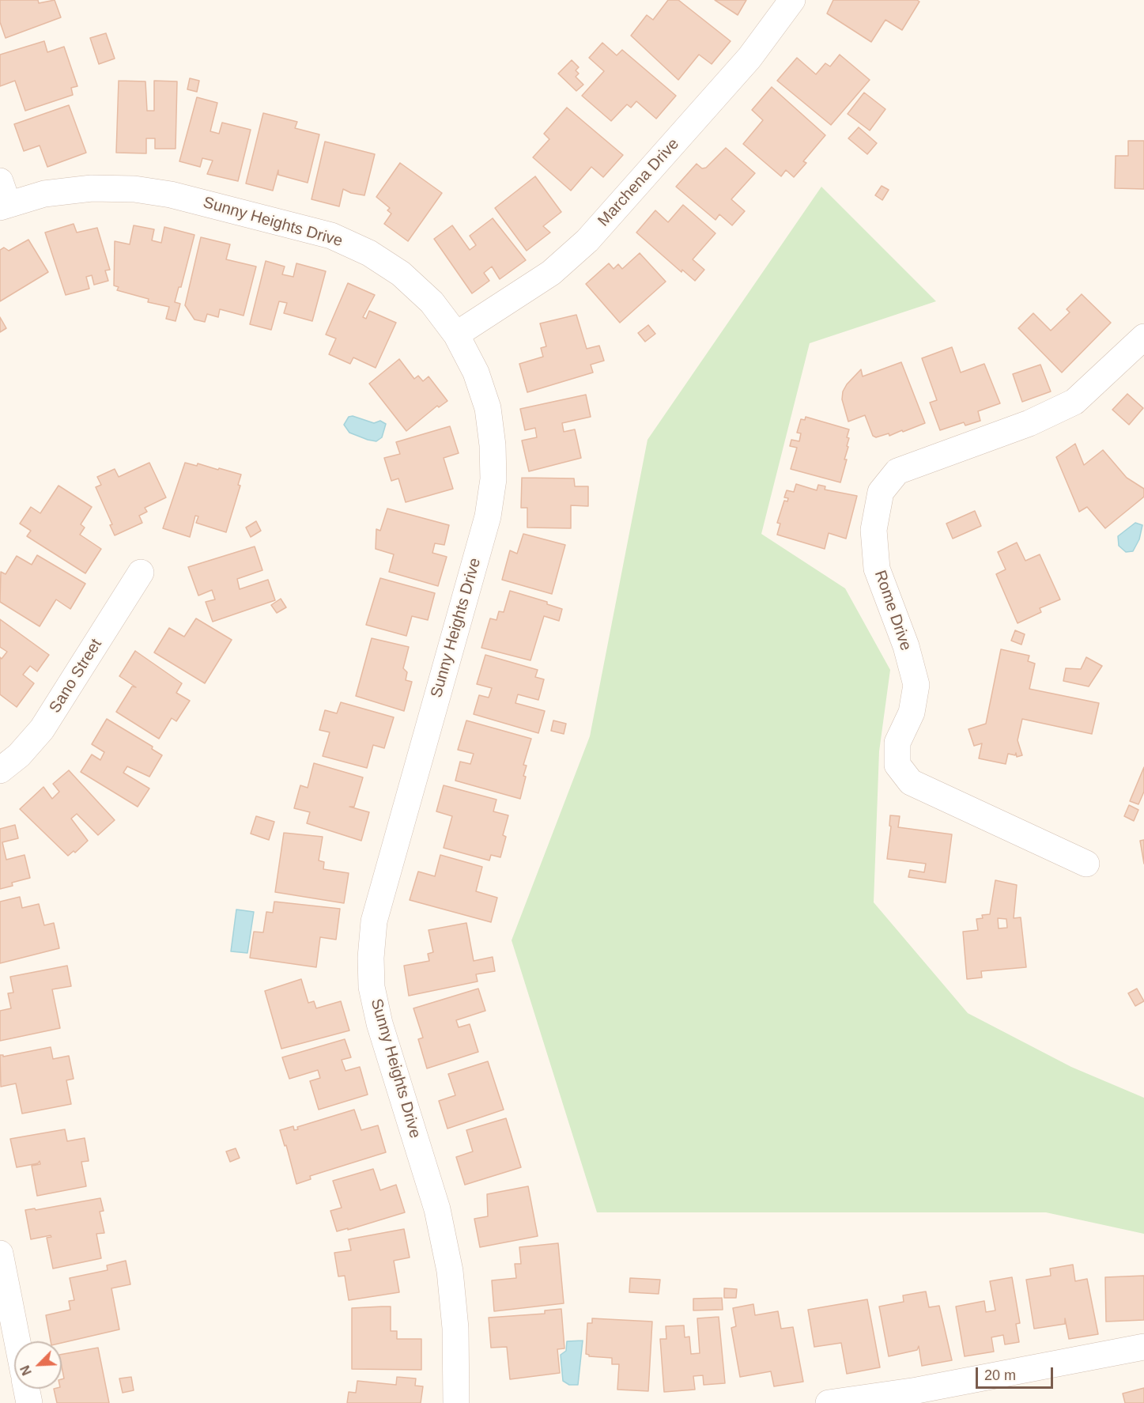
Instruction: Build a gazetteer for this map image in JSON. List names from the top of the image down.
{
  "streets": {
    "street": [
      "Marchena Drive",
      "Sunny Heights Drive",
      "Rome Drive",
      "Sano Street"
    ]
  },
  "crossings": [
    ["Marchena Drive", "Sunny Heights Drive"]
  ],
  "scale_bar": "20 m",
  "north": "bottom left"
}
